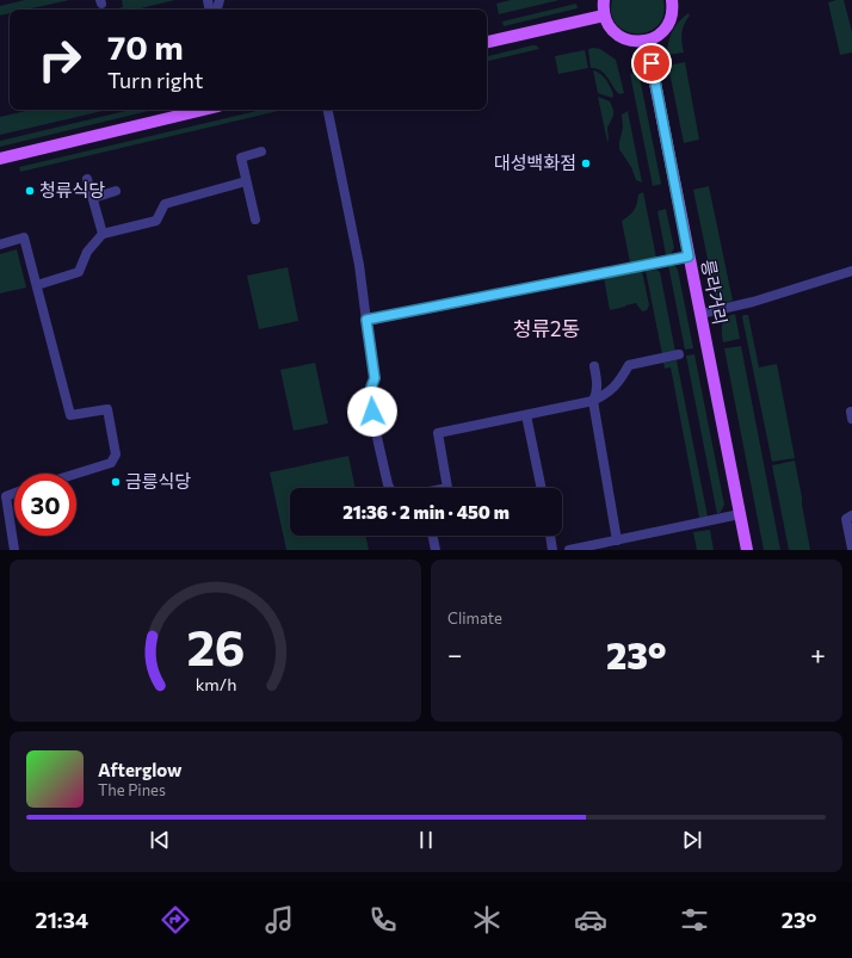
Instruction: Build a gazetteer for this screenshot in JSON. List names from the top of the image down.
{
  "streets": {
    "main road": ["릉라거리"]
  },
  "districts": ["청류2동"],
  "places": ["대성백화점", "청류식당", "금릉식당"],
  "page": {
    "turn": ["70 m", "Turn right"],
    "limit": "30",
    "trip": "21:36 · 2 min · 450 m",
    "tile": "Climate",
    "heat": ["−", "23°", "+"],
    "song": ["Afterglow", "The Pines"],
    "tabs": ["21:34", "23°"],
    "gauge": ["26", "km/h"]
  }
}
